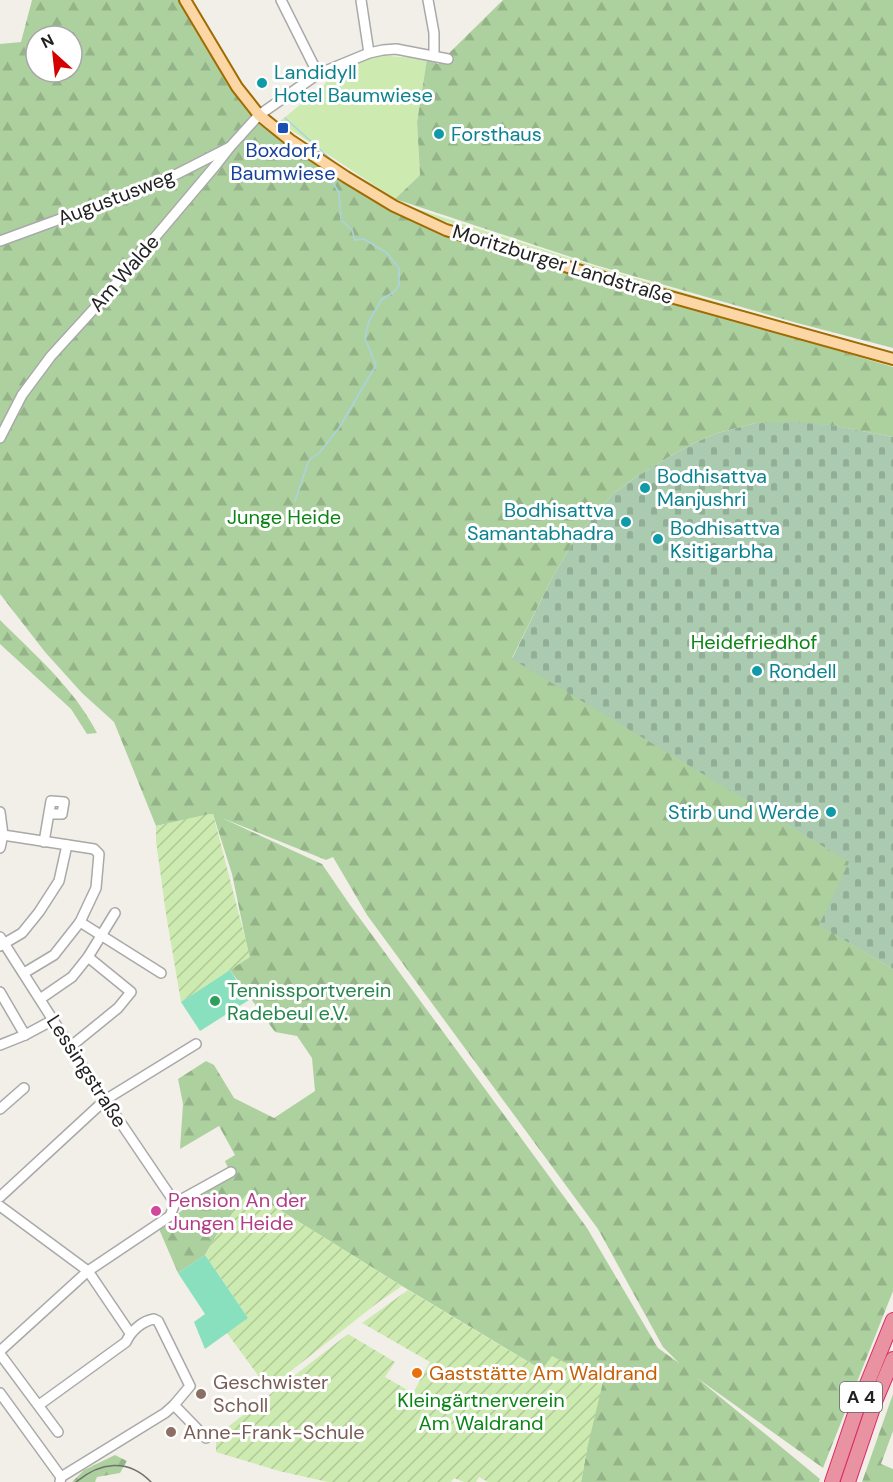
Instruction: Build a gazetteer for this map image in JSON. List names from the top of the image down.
{
  "streets": {
    "highway": ["A 4"],
    "main road": ["Moritzburger Landstraße"],
    "street": ["Augustusweg", "Am Walde", "Lessingstraße"]
  },
  "crossings": [
    ["Augustusweg", "Am Walde"],
    ["Moritzburger Landstraße", "Am Walde"]
  ],
  "parks": ["Junge Heide", "Heidefriedhof", "Kleingärtnerverein Am Waldrand"],
  "places": {
    "other": [
      "Landidyll Hotel Baumwiese",
      "Forsthaus",
      "Bodhisattva Manjushri",
      "Bodhisattva Samantabhadra",
      "Bodhisattva Ksitigarbha",
      "Rondell",
      "Stirb und Werde",
      "Tennissportverein Radebeul e.V.",
      "Pension An der Jungen Heide",
      "Gaststätte Am Waldrand",
      "Geschwister Scholl",
      "Anne-Frank-Schule"
    ],
    "transit": ["Boxdorf, Baumwiese"]
  },
  "north": "top left"
}
